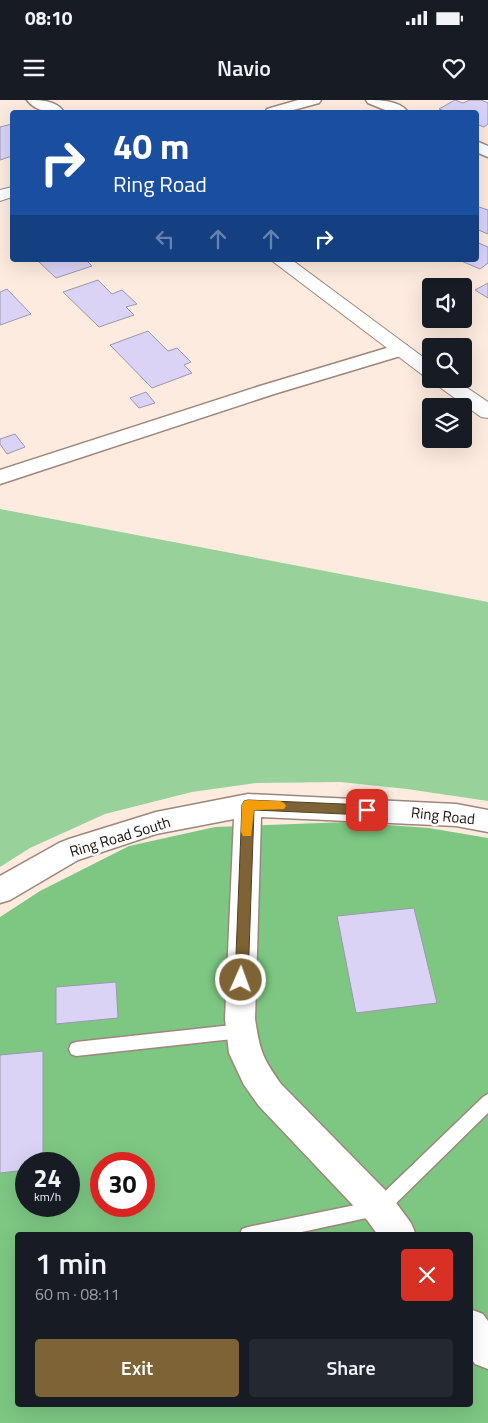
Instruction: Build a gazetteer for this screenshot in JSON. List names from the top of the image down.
{
  "streets": {
    "street": ["Ring Road", "Ring Road South"]
  },
  "crossings": [
    ["Ring Road", "Ring Road South"]
  ],
  "page": {
    "status": "08:10",
    "header": "Navio",
    "turn": ["40 m", "Ring Road"],
    "speed": "24 km/h",
    "limit": "30",
    "heading": ["1 min", "60 m · 08:11"],
    "buttons": ["Exit", "Share"]
  }
}
